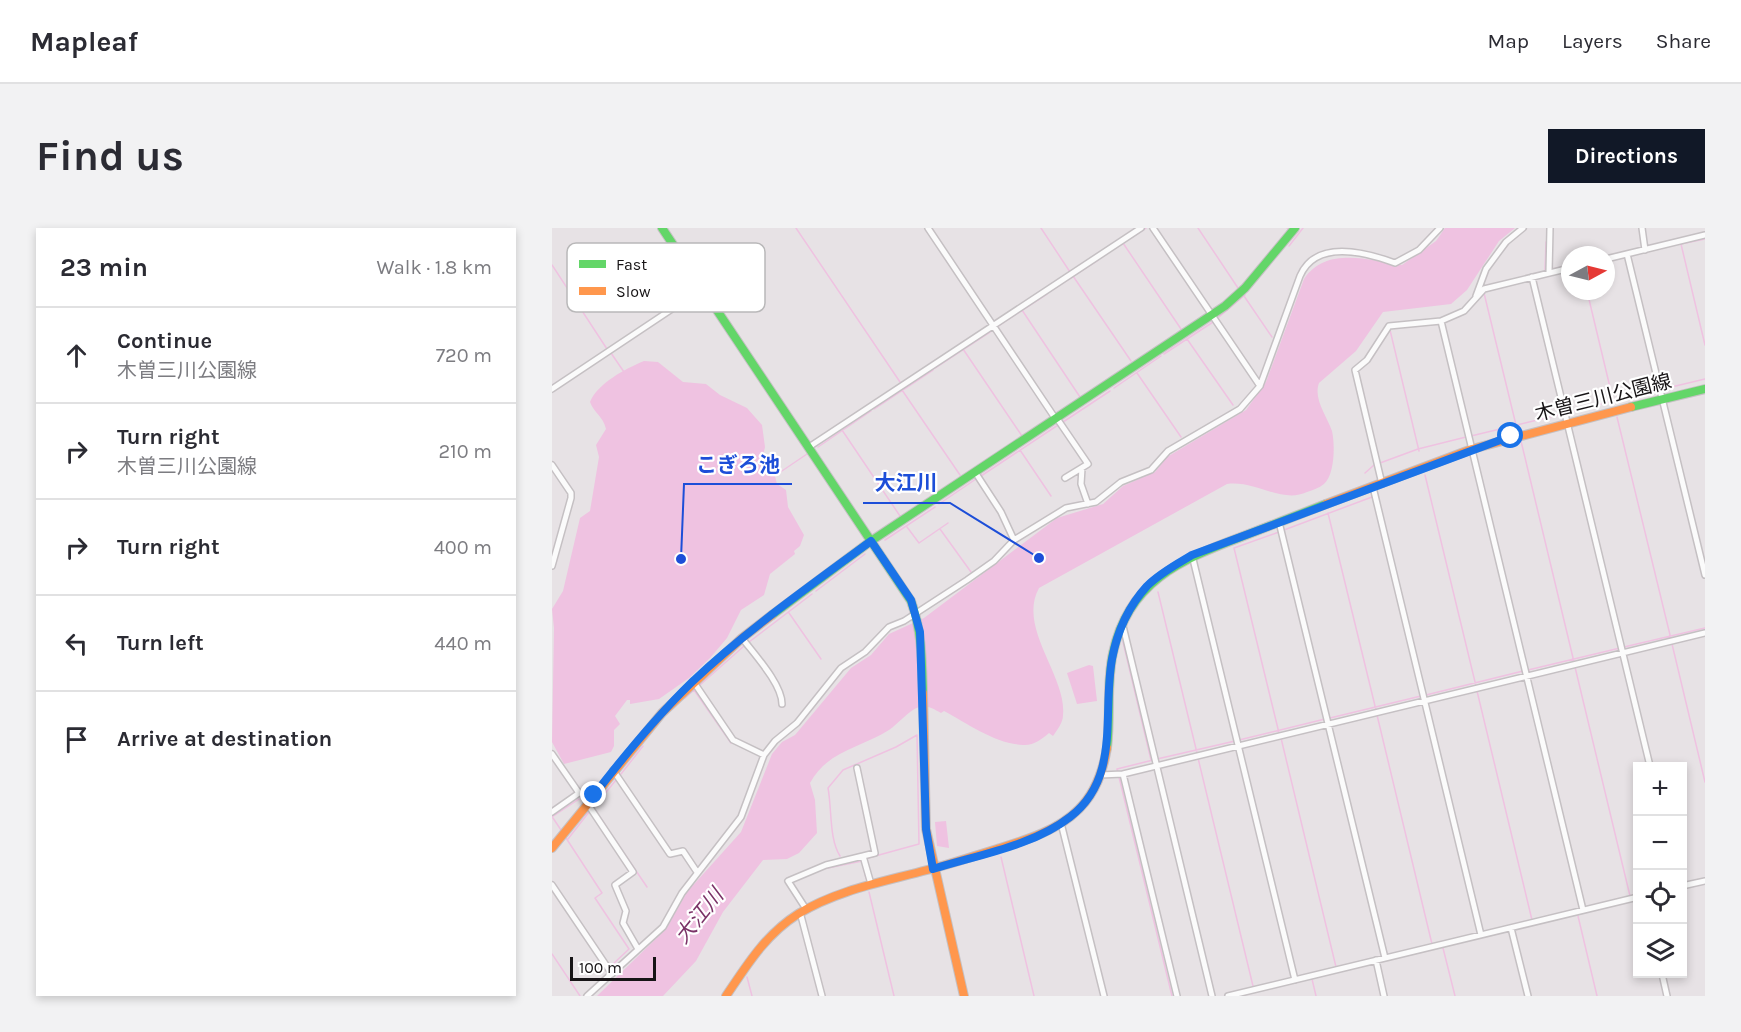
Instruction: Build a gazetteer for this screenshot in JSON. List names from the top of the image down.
{
  "streets": {
    "street": ["木曽三川公園線"]
  },
  "water": ["大江川"],
  "places": ["大江川", "こぎろ池"],
  "legend": ["Fast", "Slow"],
  "scale_bar": "100 m",
  "north": "right",
  "page": {
    "header": "Mapleaf",
    "nav": ["Map", "Layers", "Share"],
    "buttons": "Directions",
    "title": "Find us",
    "heading": ["23 min", "Walk · 1.8 km"],
    "list": [
      ["Continue", "木曽三川公園線", "720 m"],
      ["Turn right", "木曽三川公園線", "210 m"],
      ["Turn right", "400 m"],
      ["Turn left", "440 m"],
      "Arrive at destination"
    ],
    "map_buttons": ["+", "−"],
    "scale": "100 m"
  }
}
